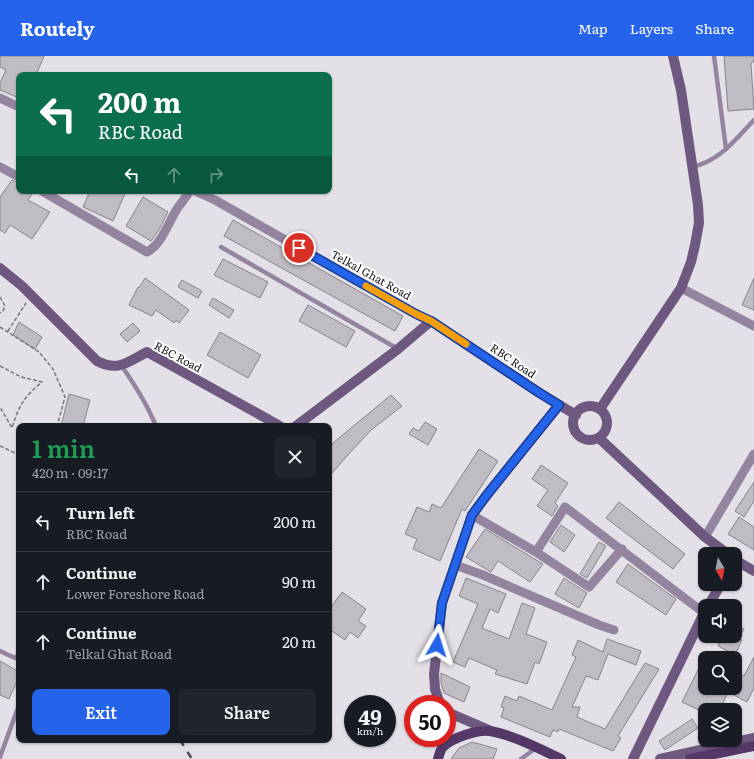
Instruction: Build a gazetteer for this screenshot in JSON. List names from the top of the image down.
{
  "streets": {
    "main road": ["RBC Road"],
    "street": ["Telkal Ghat Road"]
  },
  "crossings": [
    ["Telkal Ghat Road", "RBC Road"]
  ],
  "north": "bottom",
  "page": {
    "header": "Routely",
    "nav": ["Map", "Layers", "Share"],
    "turn": ["200 m", "RBC Road"],
    "heading": ["1 min", "420 m · 09:17"],
    "list": [
      {
        "name": "Turn left",
        "note": "RBC Road",
        "value": "200 m"
      },
      {
        "name": "Continue",
        "note": "Lower Foreshore Road",
        "value": "90 m"
      },
      {
        "name": "Continue",
        "note": "Telkal Ghat Road",
        "value": "20 m"
      }
    ],
    "buttons": ["Exit", "Share"],
    "speed": "49 km/h",
    "limit": "50"
  }
}
